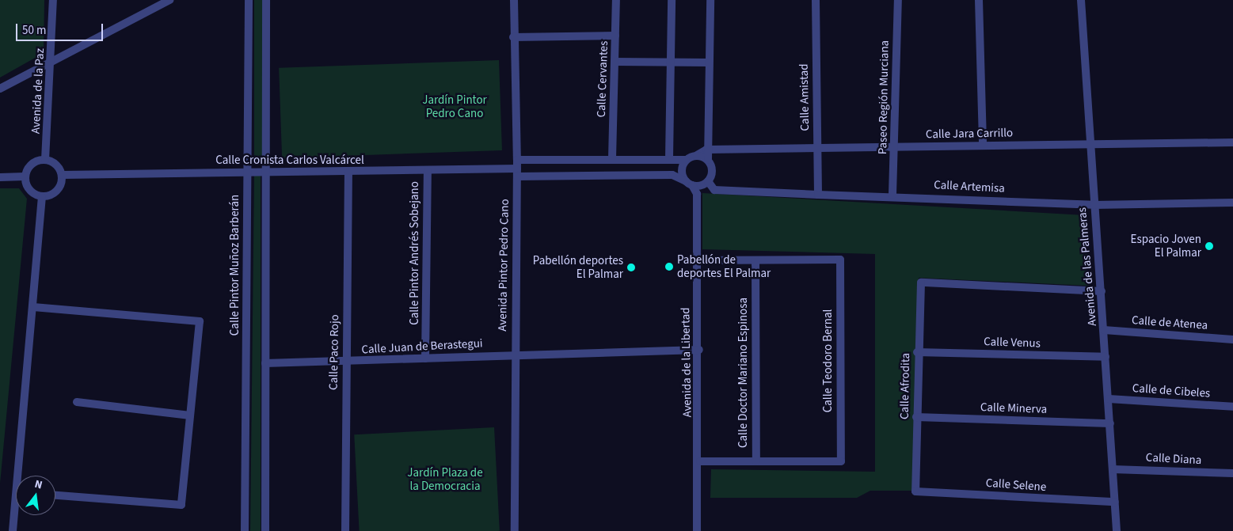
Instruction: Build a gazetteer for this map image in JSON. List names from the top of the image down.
{
  "streets": {
    "street": [
      "Calle Cervantes",
      "Avenida de la Paz",
      "Calle Amistad",
      "Paseo Región Murciana",
      "Calle Jara Carrillo",
      "Calle Cronista Carlos Valcárcel",
      "Calle Artemisa",
      "Calle Pintor Andrés Sobejano",
      "Calle Pintor Muñoz Barberán",
      "Avenida Pintor Pedro Cano",
      "Avenida de las Palmeras",
      "Calle de Atenea",
      "Calle Venus",
      "Calle Juan de Berastegui",
      "Calle Paco Rojo",
      "Calle Teodoro Bernal",
      "Avenida de la Libertad",
      "Calle Doctor Mariano Espinosa",
      "Calle Afrodita",
      "Calle de Cibeles",
      "Calle Minerva",
      "Calle Diana",
      "Calle Selene"
    ]
  },
  "crossings": [
    ["Avenida de la Paz", "Calle Cronista Carlos Valcárcel"],
    ["Calle Amistad", "Calle Jara Carrillo"],
    ["Calle Amistad", "Calle Artemisa"],
    ["Paseo Región Murciana", "Calle Jara Carrillo"],
    ["Paseo Región Murciana", "Calle Artemisa"],
    ["Calle Jara Carrillo", "Avenida de las Palmeras"],
    ["Calle Cronista Carlos Valcárcel", "Calle Artemisa"],
    ["Calle Cronista Carlos Valcárcel", "Calle Pintor Andrés Sobejano"],
    ["Calle Cronista Carlos Valcárcel", "Calle Pintor Muñoz Barberán"],
    ["Calle Cronista Carlos Valcárcel", "Avenida Pintor Pedro Cano"],
    ["Calle Cronista Carlos Valcárcel", "Calle Paco Rojo"],
    ["Calle Artemisa", "Avenida de las Palmeras"],
    ["Calle Pintor Andrés Sobejano", "Calle Juan de Berastegui"],
    ["Avenida Pintor Pedro Cano", "Calle Juan de Berastegui"],
    ["Avenida de las Palmeras", "Calle de Atenea"],
    ["Avenida de las Palmeras", "Calle Venus"],
    ["Avenida de las Palmeras", "Calle Afrodita"],
    ["Avenida de las Palmeras", "Calle de Cibeles"],
    ["Avenida de las Palmeras", "Calle Minerva"],
    ["Avenida de las Palmeras", "Calle Diana"],
    ["Avenida de las Palmeras", "Calle Selene"],
    ["Calle Venus", "Calle Afrodita"],
    ["Calle Juan de Berastegui", "Calle Paco Rojo"],
    ["Calle Juan de Berastegui", "Avenida de la Libertad"],
    ["Calle Teodoro Bernal", "Calle Doctor Mariano Espinosa"],
    ["Calle Afrodita", "Calle Minerva"],
    ["Calle Afrodita", "Calle Selene"]
  ],
  "parks": ["Jardín Pintor Pedro Cano", "Jardín Plaza de la Democracia"],
  "places": ["Espacio Joven El Palmar", "Pabellón de deportes El Palmar", "Pabellón deportes El Palmar"],
  "scale_bar": "50 m",
  "north": "top"
}
